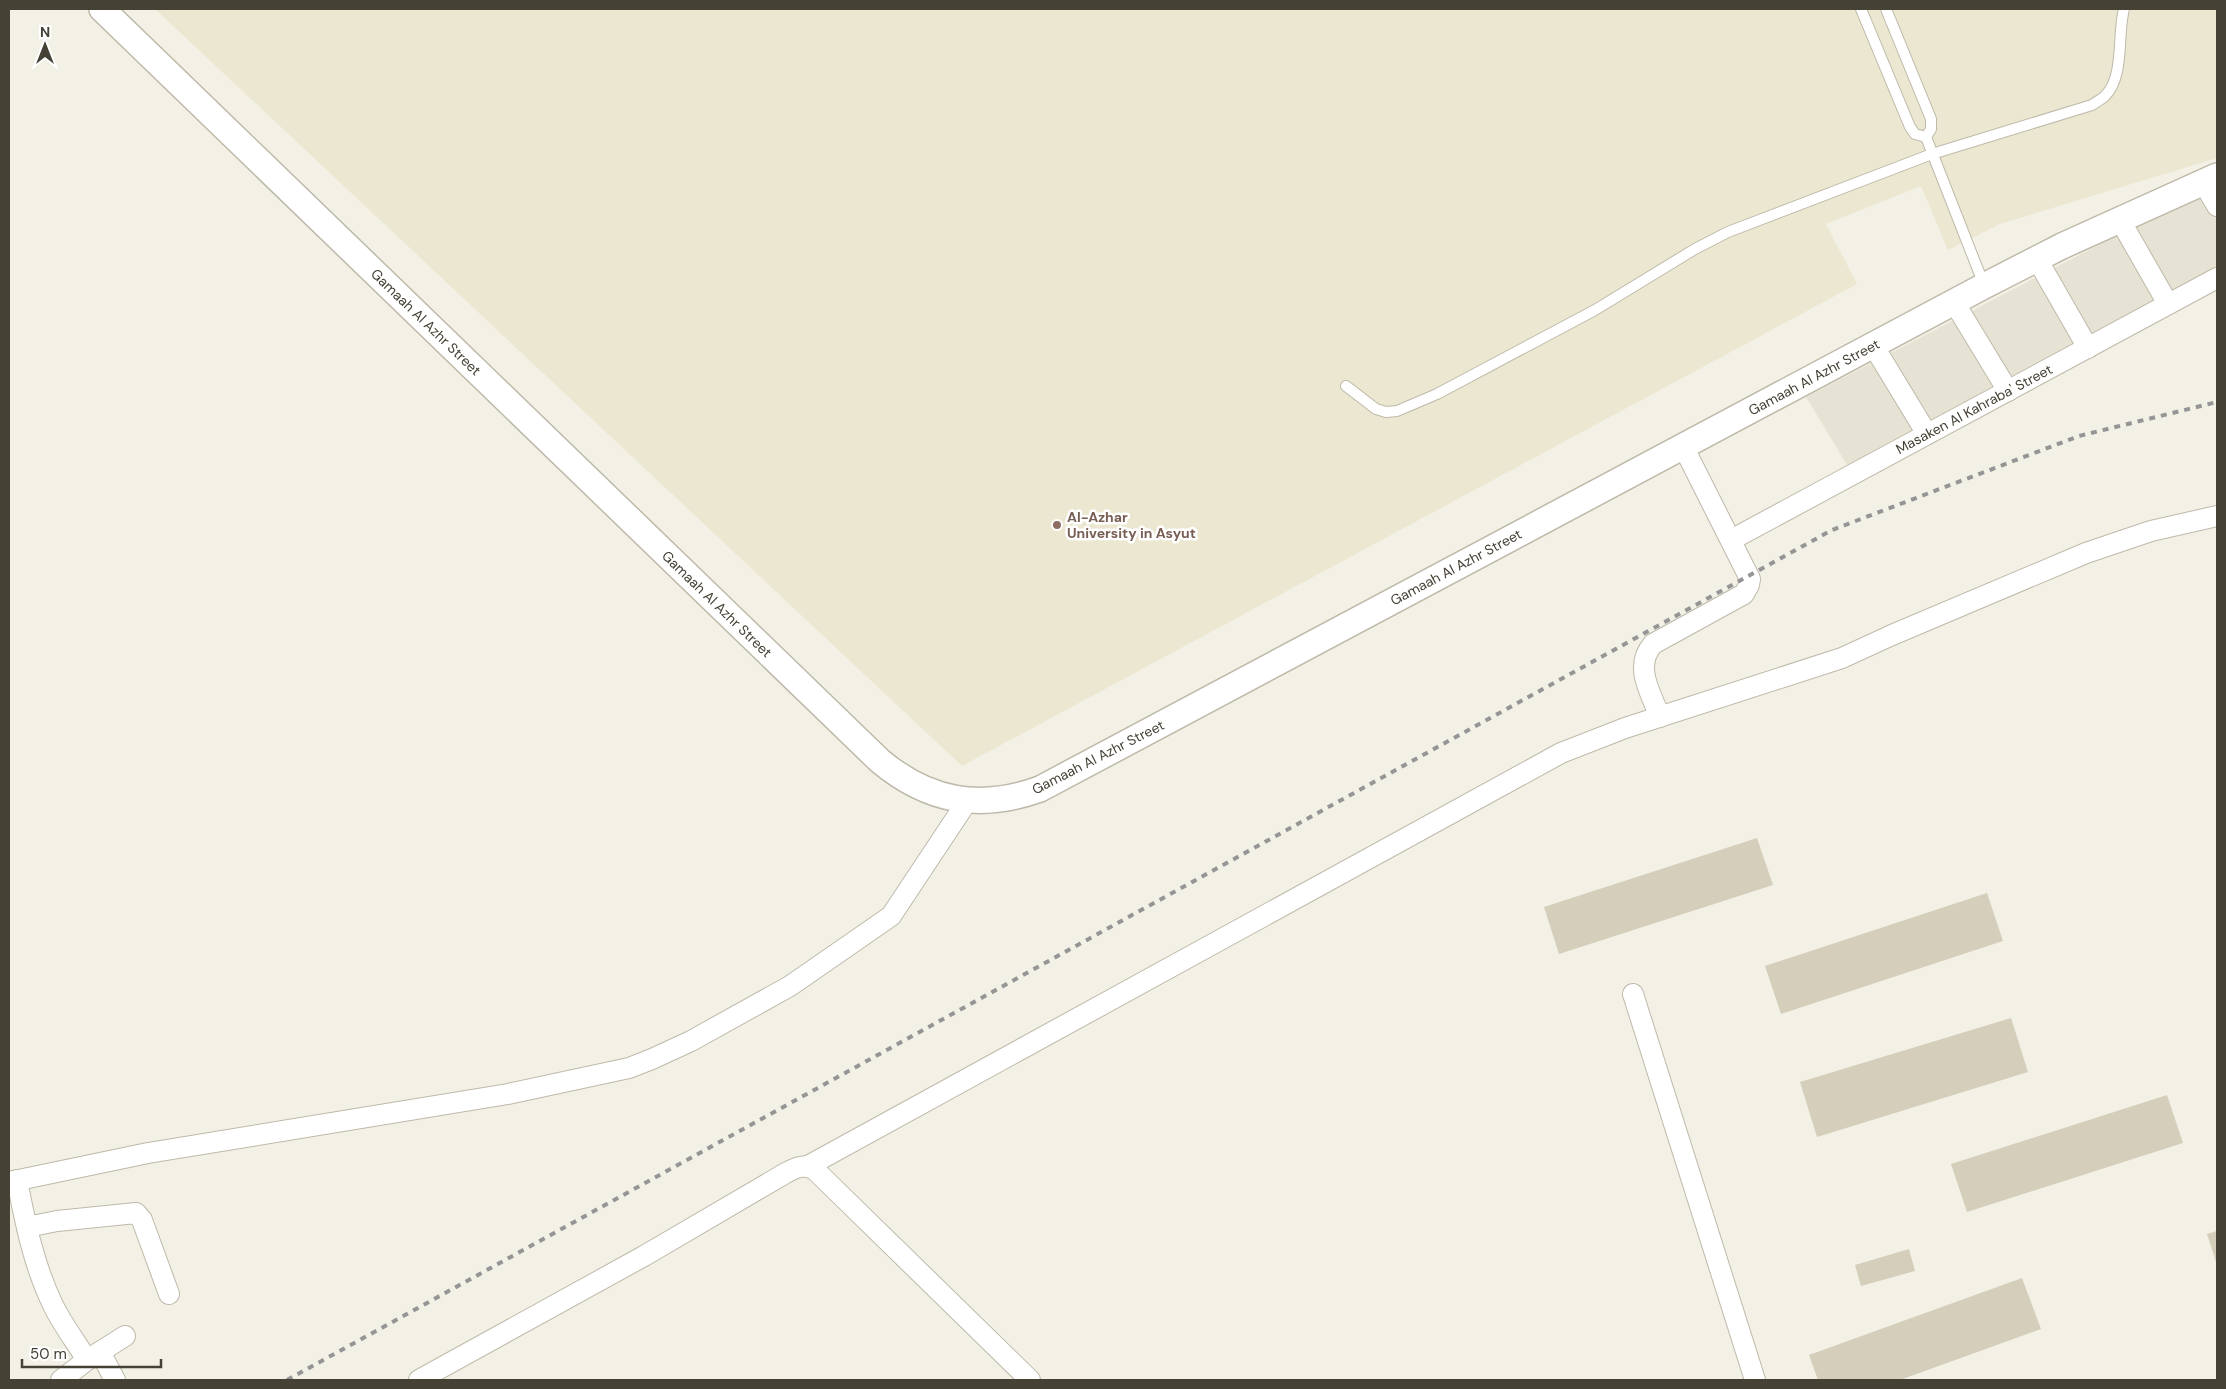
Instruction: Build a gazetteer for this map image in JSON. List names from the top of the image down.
{
  "streets": {
    "street": ["Gamaah Al Azhr Street", "Masaken Al Kahraba' Street"]
  },
  "places": ["Al-Azhar University in Asyut"],
  "scale_bar": "50 m",
  "north": "top"
}
